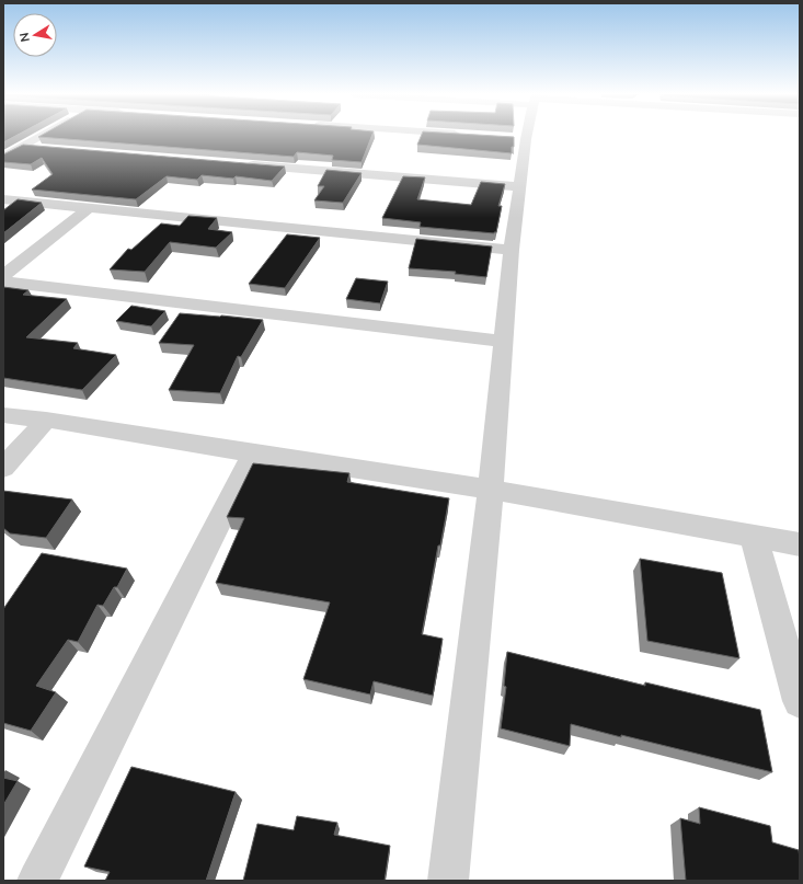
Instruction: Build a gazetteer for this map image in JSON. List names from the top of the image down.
{
  "north": "left"
}
